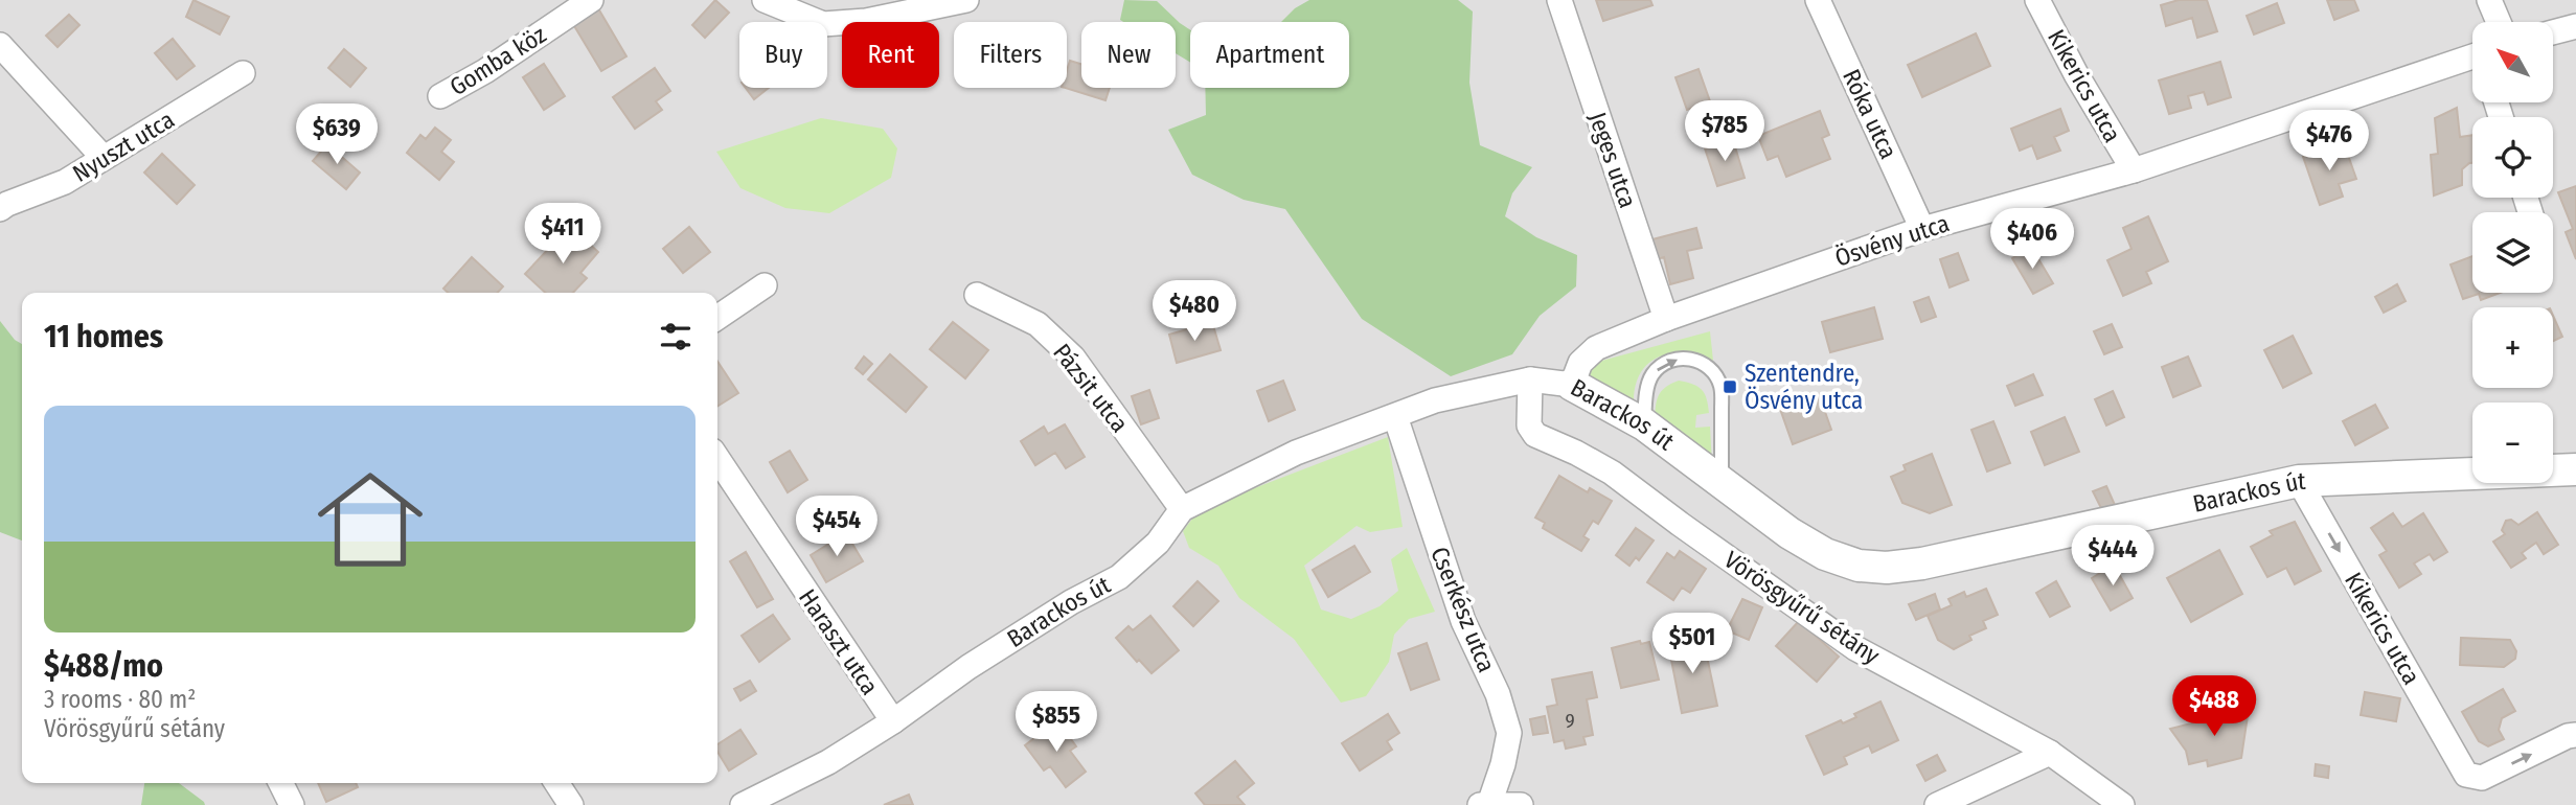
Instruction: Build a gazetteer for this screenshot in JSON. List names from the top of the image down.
{
  "streets": {
    "street": [
      "Gomba köz",
      "Kikerics utca",
      "Róka utca",
      "Nyuszt utca",
      "Jeges utca",
      "Ösvény utca",
      "Pázsit utca",
      "Barackos út",
      "Vörösgyűrű sétány",
      "Cserkész utca",
      "Haraszt utca"
    ]
  },
  "crossings": [
    ["Kikerics utca", "Ösvény utca"],
    ["Kikerics utca", "Barackos út"],
    ["Róka utca", "Ösvény utca"],
    ["Jeges utca", "Ösvény utca"],
    ["Ösvény utca", "Barackos út"],
    ["Pázsit utca", "Barackos út"],
    ["Barackos út", "Vörösgyűrű sétány"],
    ["Barackos út", "Cserkész utca"],
    ["Barackos út", "Haraszt utca"]
  ],
  "one_way": ["Kikerics utca"],
  "places": {
    "transit": ["Szentendre, Ösvény utca"]
  },
  "house_numbers": ["9"],
  "north": "top left",
  "page": {
    "map_buttons": ["+", "−"],
    "chip": [
      "Buy",
      "Rent",
      "Filters",
      "New",
      "Apartment"
    ],
    "price": [
      "$785",
      "$639",
      "$476",
      "$411",
      "$406",
      "$480",
      "$454",
      "$444",
      "$501",
      "$488",
      "$855"
    ],
    "heading": "11 homes",
    "list": [
      {
        "name": "$488/mo",
        "note": "3 rooms · 80 m² · Vörösgyűrű sétány"
      }
    ]
  }
}
